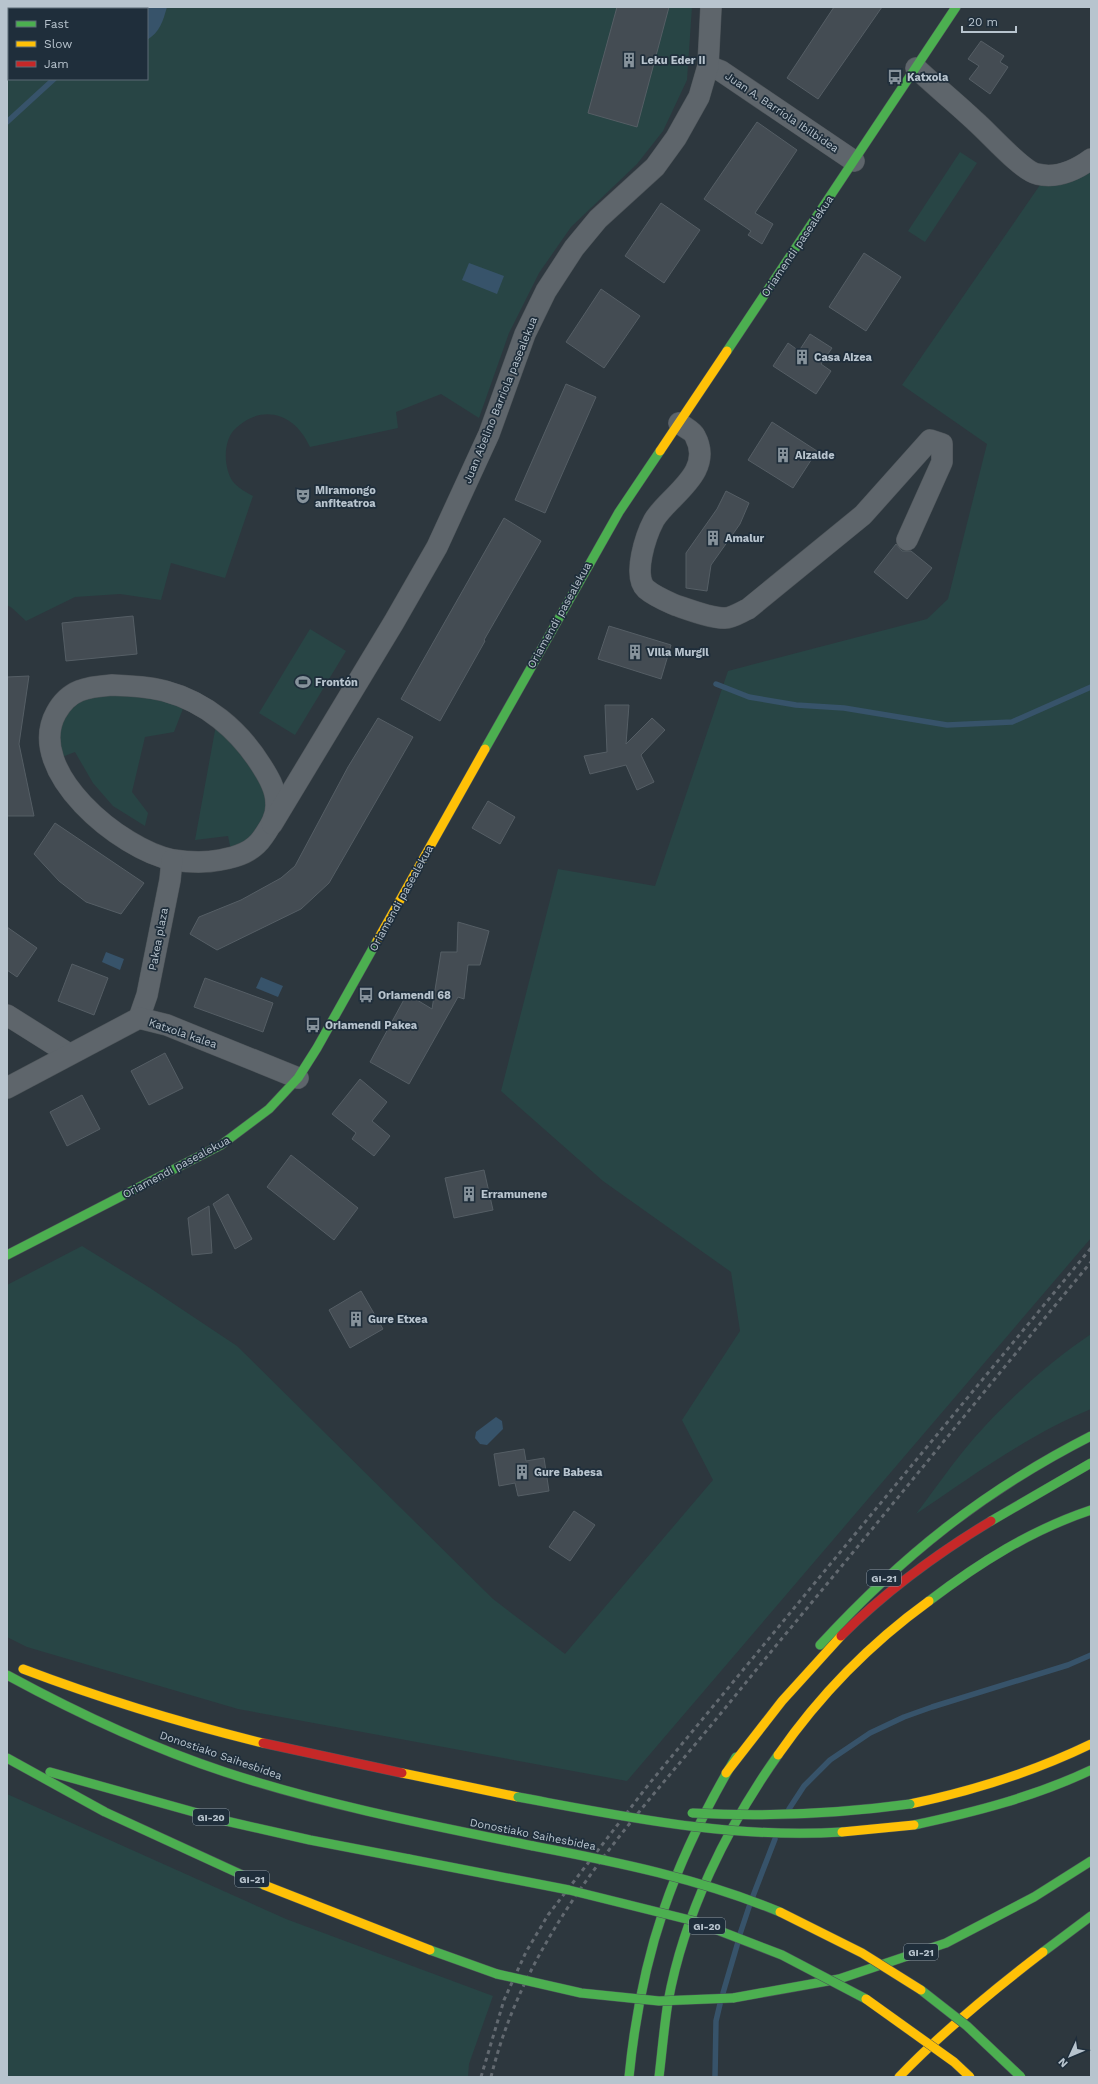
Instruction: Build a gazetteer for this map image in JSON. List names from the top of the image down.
{
  "streets": {
    "main road": [
      "Oriamendi pasealekua",
      "GI-21",
      "Donostiako Saihesbidea",
      "GI-20"
    ],
    "street": [
      "Juan A. Barriola Ibilbidea",
      "Juan Abelino Barriola pasealekua",
      "Pakea plaza",
      "Katxola kalea"
    ]
  },
  "crossings": [
    ["Juan A. Barriola Ibilbidea", "Oriamendi pasealekua"],
    ["Juan A. Barriola Ibilbidea", "Juan Abelino Barriola pasealekua"],
    ["Oriamendi pasealekua", "Katxola kalea"],
    ["Pakea plaza", "Katxola kalea"],
    ["GI-21", "GI-20"]
  ],
  "places": {
    "building": [
      "Leku Eder II",
      "Casa Aizea",
      "Aizalde",
      "Amalur",
      "Villa Murgil",
      "Erramunene",
      "Gure Etxea",
      "Gure Babesa"
    ],
    "bus stop": ["Katxola", "Oriamendi 68", "Oriamendi Pakea"],
    "theatre": ["Miramongo anfiteatroa"],
    "sports": ["Frontón"]
  },
  "legend": ["Fast", "Slow", "Jam"],
  "scale_bar": "20 m",
  "north": "bottom left"
}
